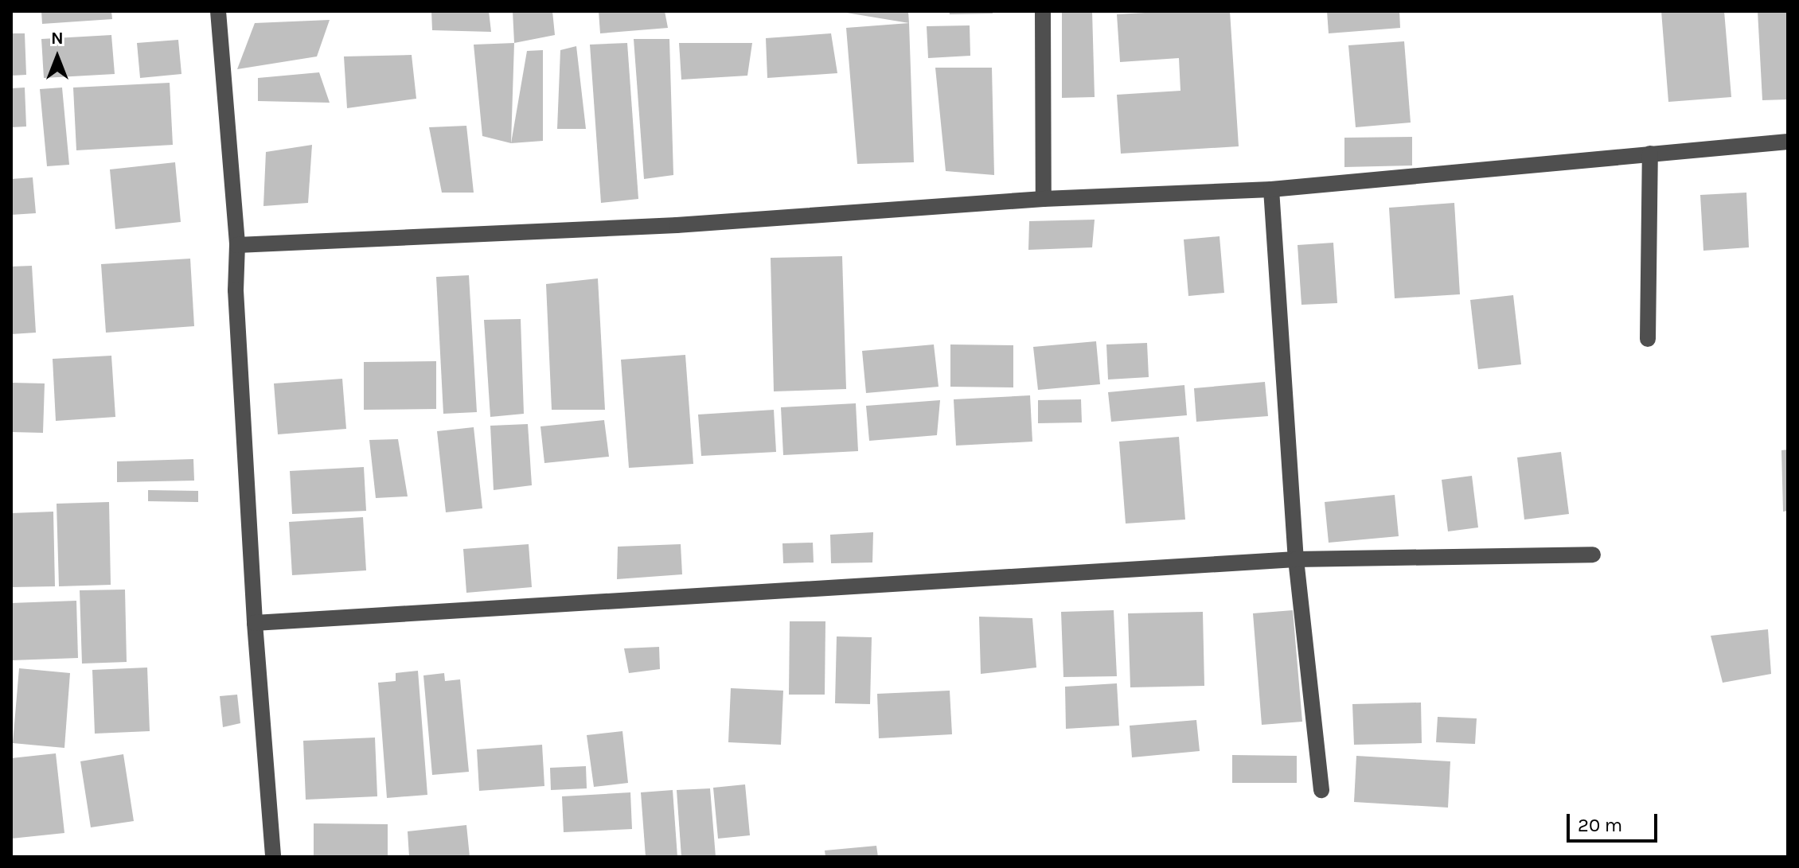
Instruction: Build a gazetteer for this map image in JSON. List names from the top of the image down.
{
  "scale_bar": "20 m",
  "north": "top"
}
